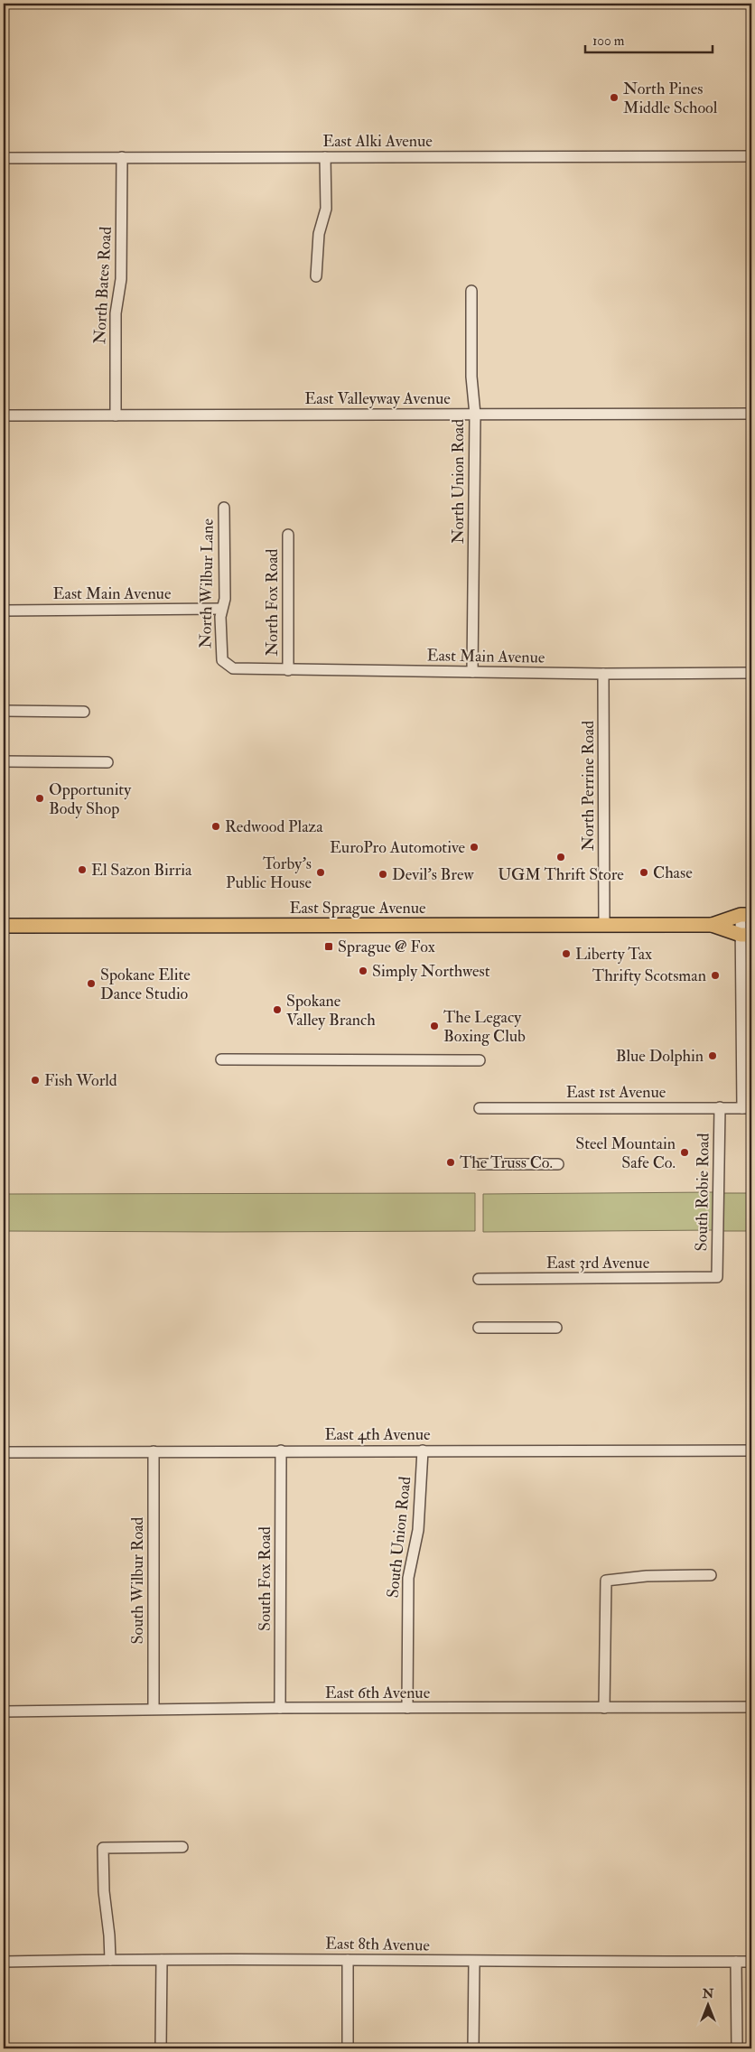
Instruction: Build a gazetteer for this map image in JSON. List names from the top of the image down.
{
  "streets": {
    "main road": ["East Sprague Avenue"],
    "street": [
      "East Alki Avenue",
      "North Bates Road",
      "East Valleyway Avenue",
      "North Union Road",
      "North Wilbur Lane",
      "East Main Avenue",
      "North Fox Road",
      "North Perrine Road",
      "East 1st Avenue",
      "South Robie Road",
      "East 3rd Avenue",
      "East 4th Avenue",
      "South Union Road",
      "South Fox Road",
      "South Wilbur Road",
      "East 6th Avenue",
      "East 8th Avenue"
    ]
  },
  "crossings": [
    ["East Alki Avenue", "North Bates Road"],
    ["North Bates Road", "East Valleyway Avenue"],
    ["East Valleyway Avenue", "North Union Road"],
    ["North Union Road", "East Main Avenue"],
    ["North Wilbur Lane", "East Main Avenue"],
    ["East Main Avenue", "North Fox Road"],
    ["East Main Avenue", "North Perrine Road"],
    ["North Perrine Road", "East Sprague Avenue"],
    ["East 1st Avenue", "South Robie Road"],
    ["South Robie Road", "East 3rd Avenue"],
    ["East 4th Avenue", "South Union Road"],
    ["East 4th Avenue", "South Fox Road"],
    ["East 4th Avenue", "South Wilbur Road"],
    ["South Union Road", "East 6th Avenue"],
    ["South Fox Road", "East 6th Avenue"],
    ["South Wilbur Road", "East 6th Avenue"]
  ],
  "places": {
    "other": [
      "North Pines Middle School",
      "Opportunity Body Shop",
      "Redwood Plaza",
      "EuroPro Automotive",
      "UGM Thrift Store",
      "El Sazon Birria",
      "Torby's Public House",
      "Chase",
      "Devil's Brew",
      "Liberty Tax",
      "Simply Northwest",
      "Thrifty Scotsman",
      "Spokane Elite Dance Studio",
      "Spokane Valley Branch",
      "The Legacy Boxing Club",
      "Blue Dolphin",
      "Fish World",
      "Steel Mountain Safe Co.",
      "The Truss Co."
    ],
    "transit": ["Sprague @ Fox"]
  },
  "scale_bar": "100 m",
  "north": "top"
}
